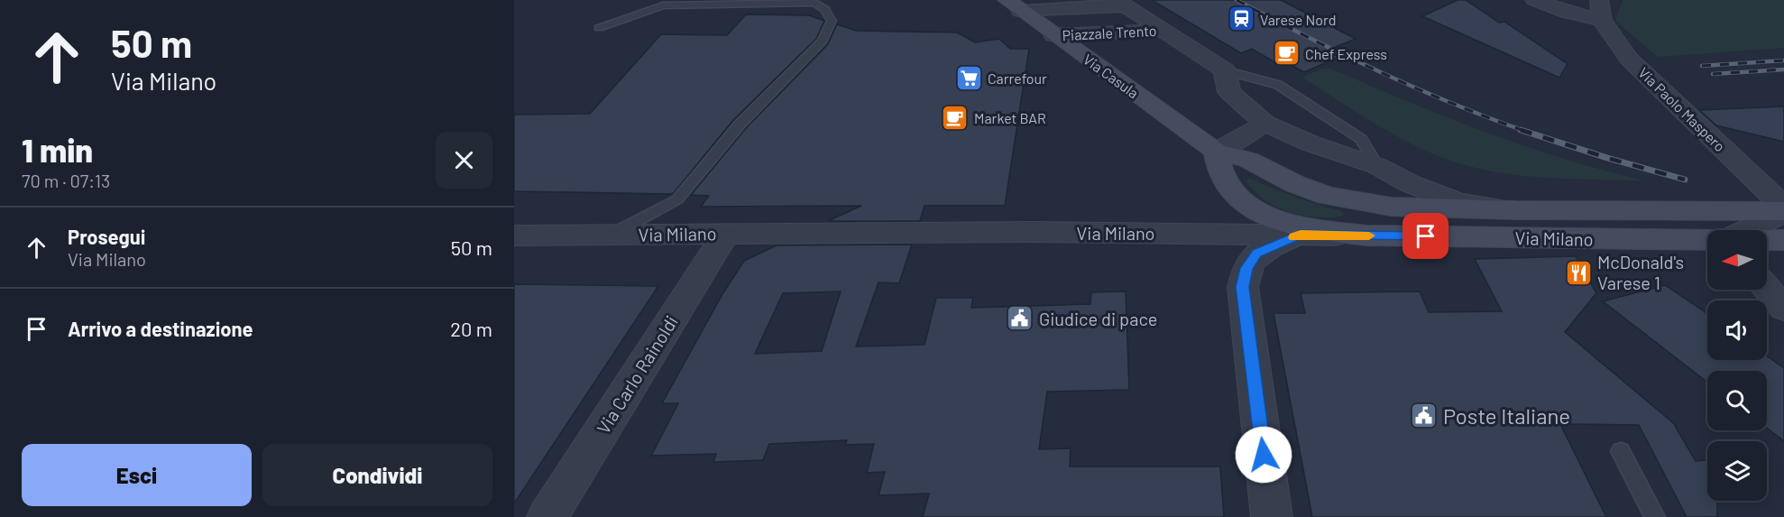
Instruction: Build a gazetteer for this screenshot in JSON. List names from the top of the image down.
{
  "streets": {
    "main road": ["Via Casula", "Via Milano"],
    "street": ["Piazzale Trento", "Via Paolo Maspero", "Via Carlo Rainoldi"]
  },
  "crossings": [
    ["Piazzale Trento", "Via Casula"],
    ["Via Casula", "Via Milano"],
    ["Via Paolo Maspero", "Via Milano"],
    ["Via Milano", "Via Carlo Rainoldi"]
  ],
  "places": {
    "station": ["Varese Nord"],
    "cafe": ["Chef Express", "Market BAR"],
    "supermarket": ["Carrefour"],
    "restaurant": ["McDonald's Varese 1"],
    "public building": ["Giudice di pace", "Poste Italiane"]
  },
  "north": "left",
  "page": {
    "turn": ["50 m", "Via Milano"],
    "heading": ["1 min", "70 m · 07:13"],
    "list": [
      {
        "name": "Prosegui",
        "note": "Via Milano",
        "value": "50 m"
      },
      {
        "name": "Arrivo a destinazione",
        "value": "20 m"
      }
    ],
    "buttons": ["Esci", "Condividi"]
  }
}
